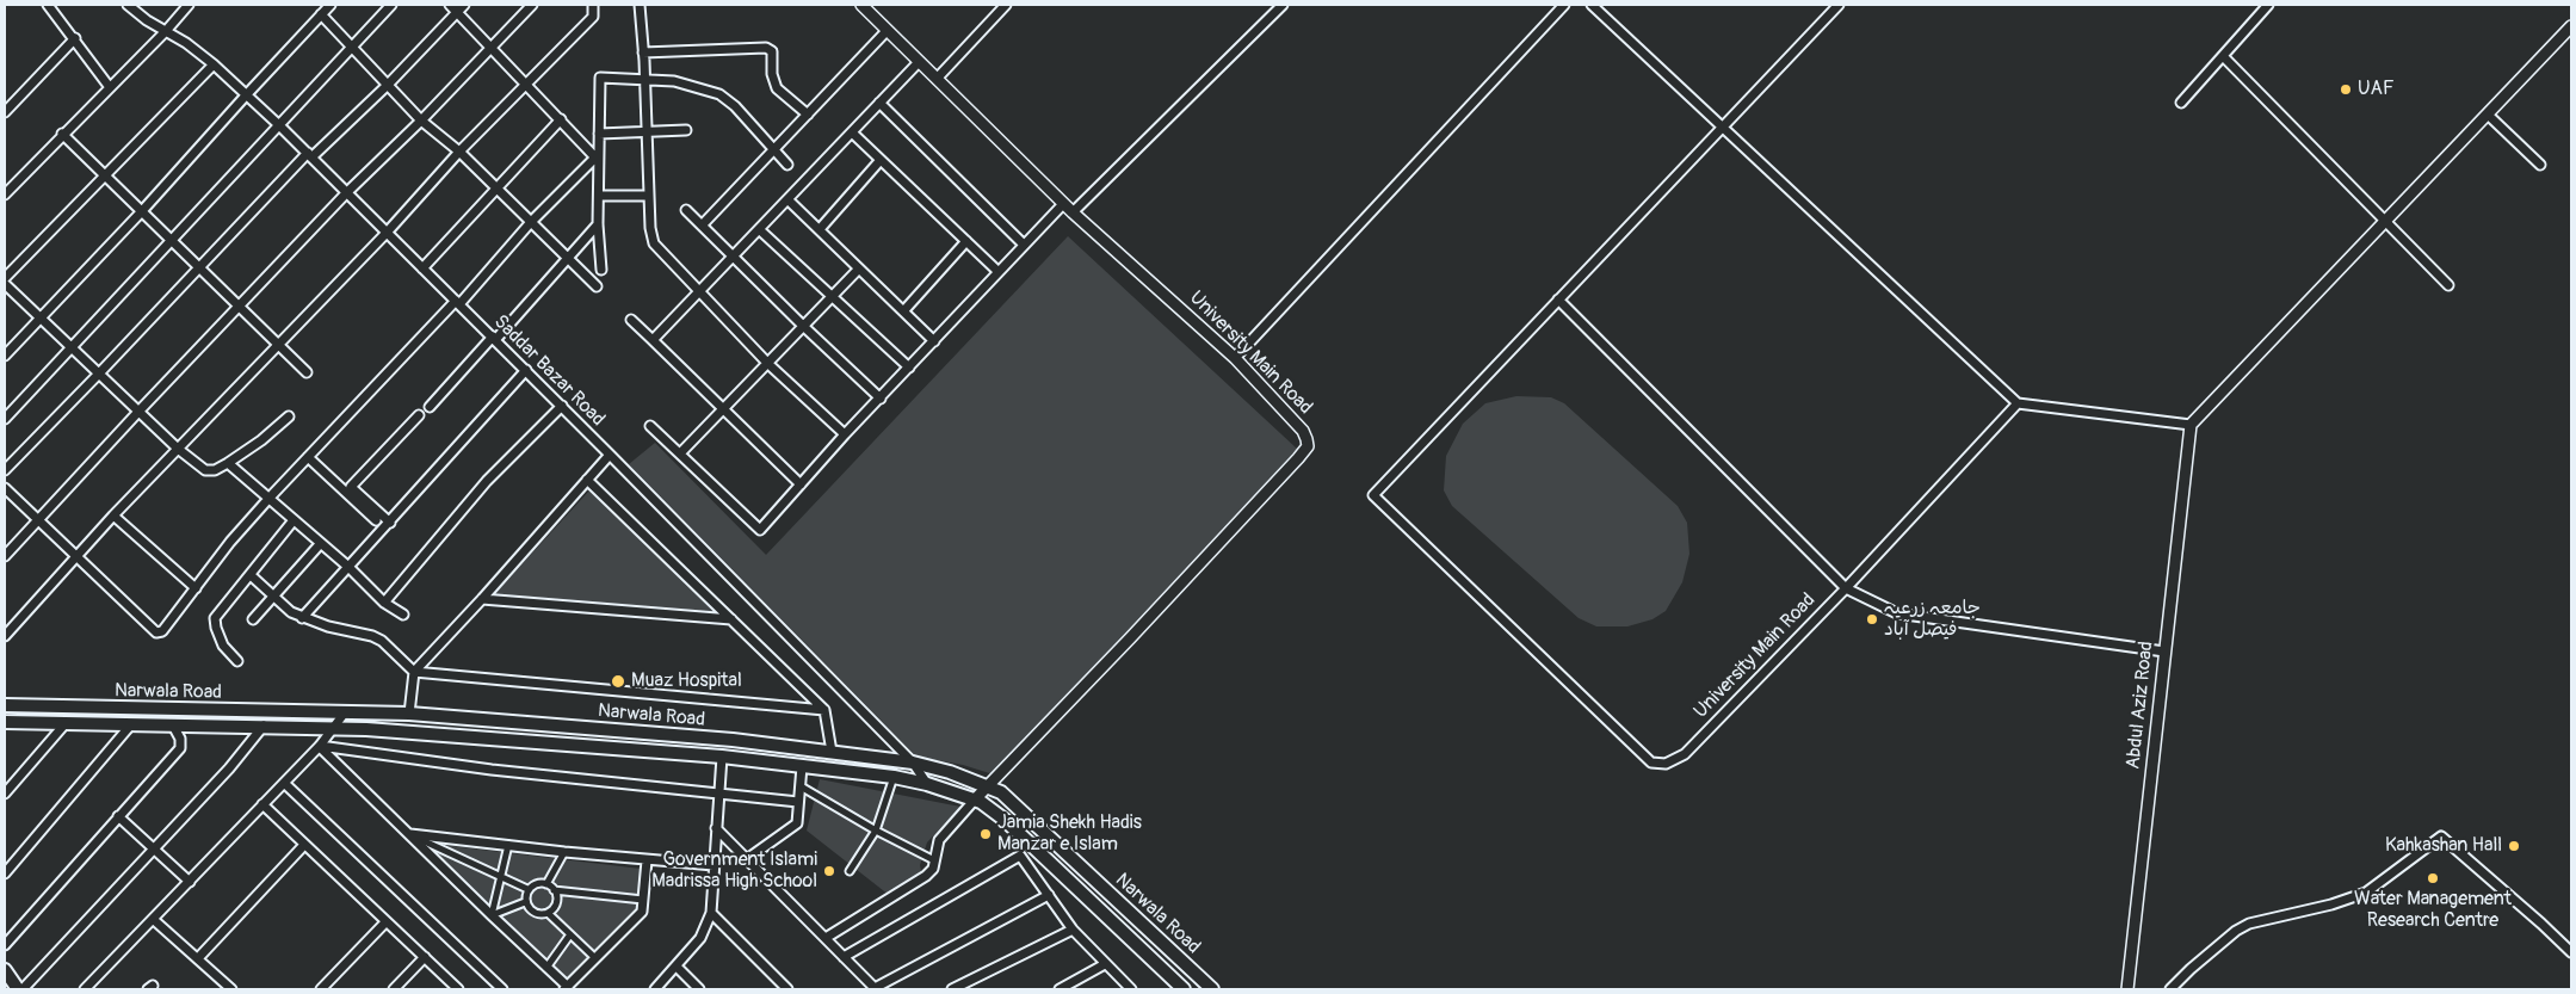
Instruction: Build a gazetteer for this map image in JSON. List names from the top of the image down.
{
  "streets": {
    "main road": ["Narwala Road"],
    "street": ["University Main Road", "Saddar Bazar Road", "Abdul Aziz Road"]
  },
  "crossings": [
    ["University Main Road", "Narwala Road"],
    ["Saddar Bazar Road", "Narwala Road"]
  ],
  "places": [
    "UAF",
    "جامعہ زرعیہ فیصل آباد",
    "Muaz Hospital",
    "Jamia Shekh Hadis Manzar e Islam",
    "Kahkashan Hall",
    "Government Islami Madrissa High School",
    "Water Management Research Centre"
  ]
}
